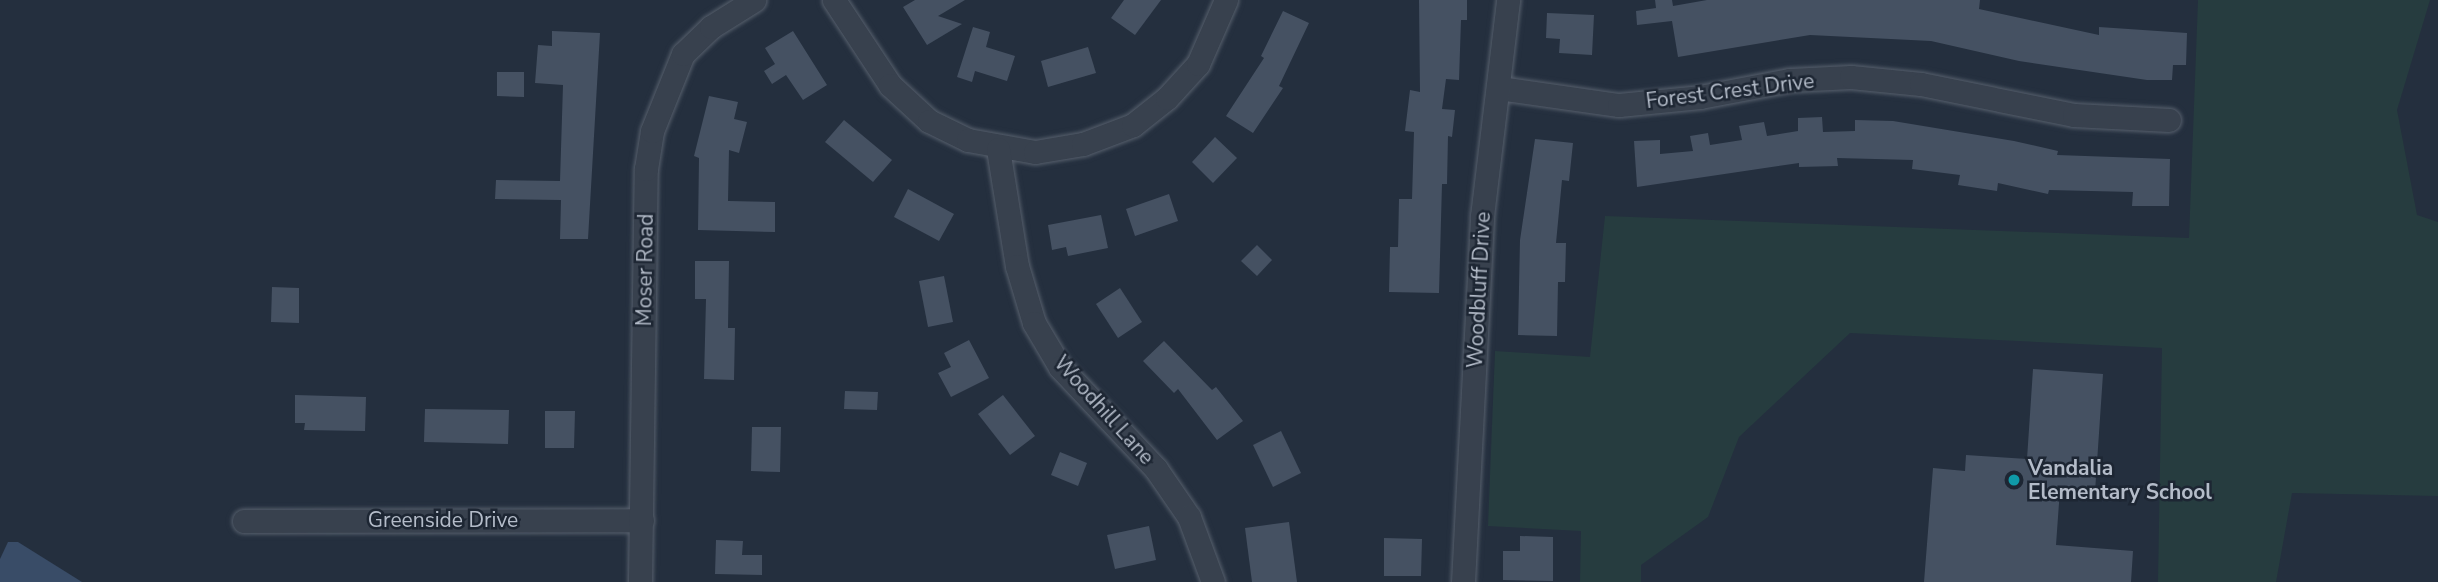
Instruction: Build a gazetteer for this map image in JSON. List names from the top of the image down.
{
  "streets": {
    "street": [
      "Forest Crest Drive",
      "Moser Road",
      "Woodbluff Drive",
      "Woodhill Lane",
      "Greenside Drive"
    ]
  },
  "crossings": [
    ["Forest Crest Drive", "Woodbluff Drive"],
    ["Moser Road", "Greenside Drive"]
  ],
  "places": ["Vandalia Elementary School"]
}
